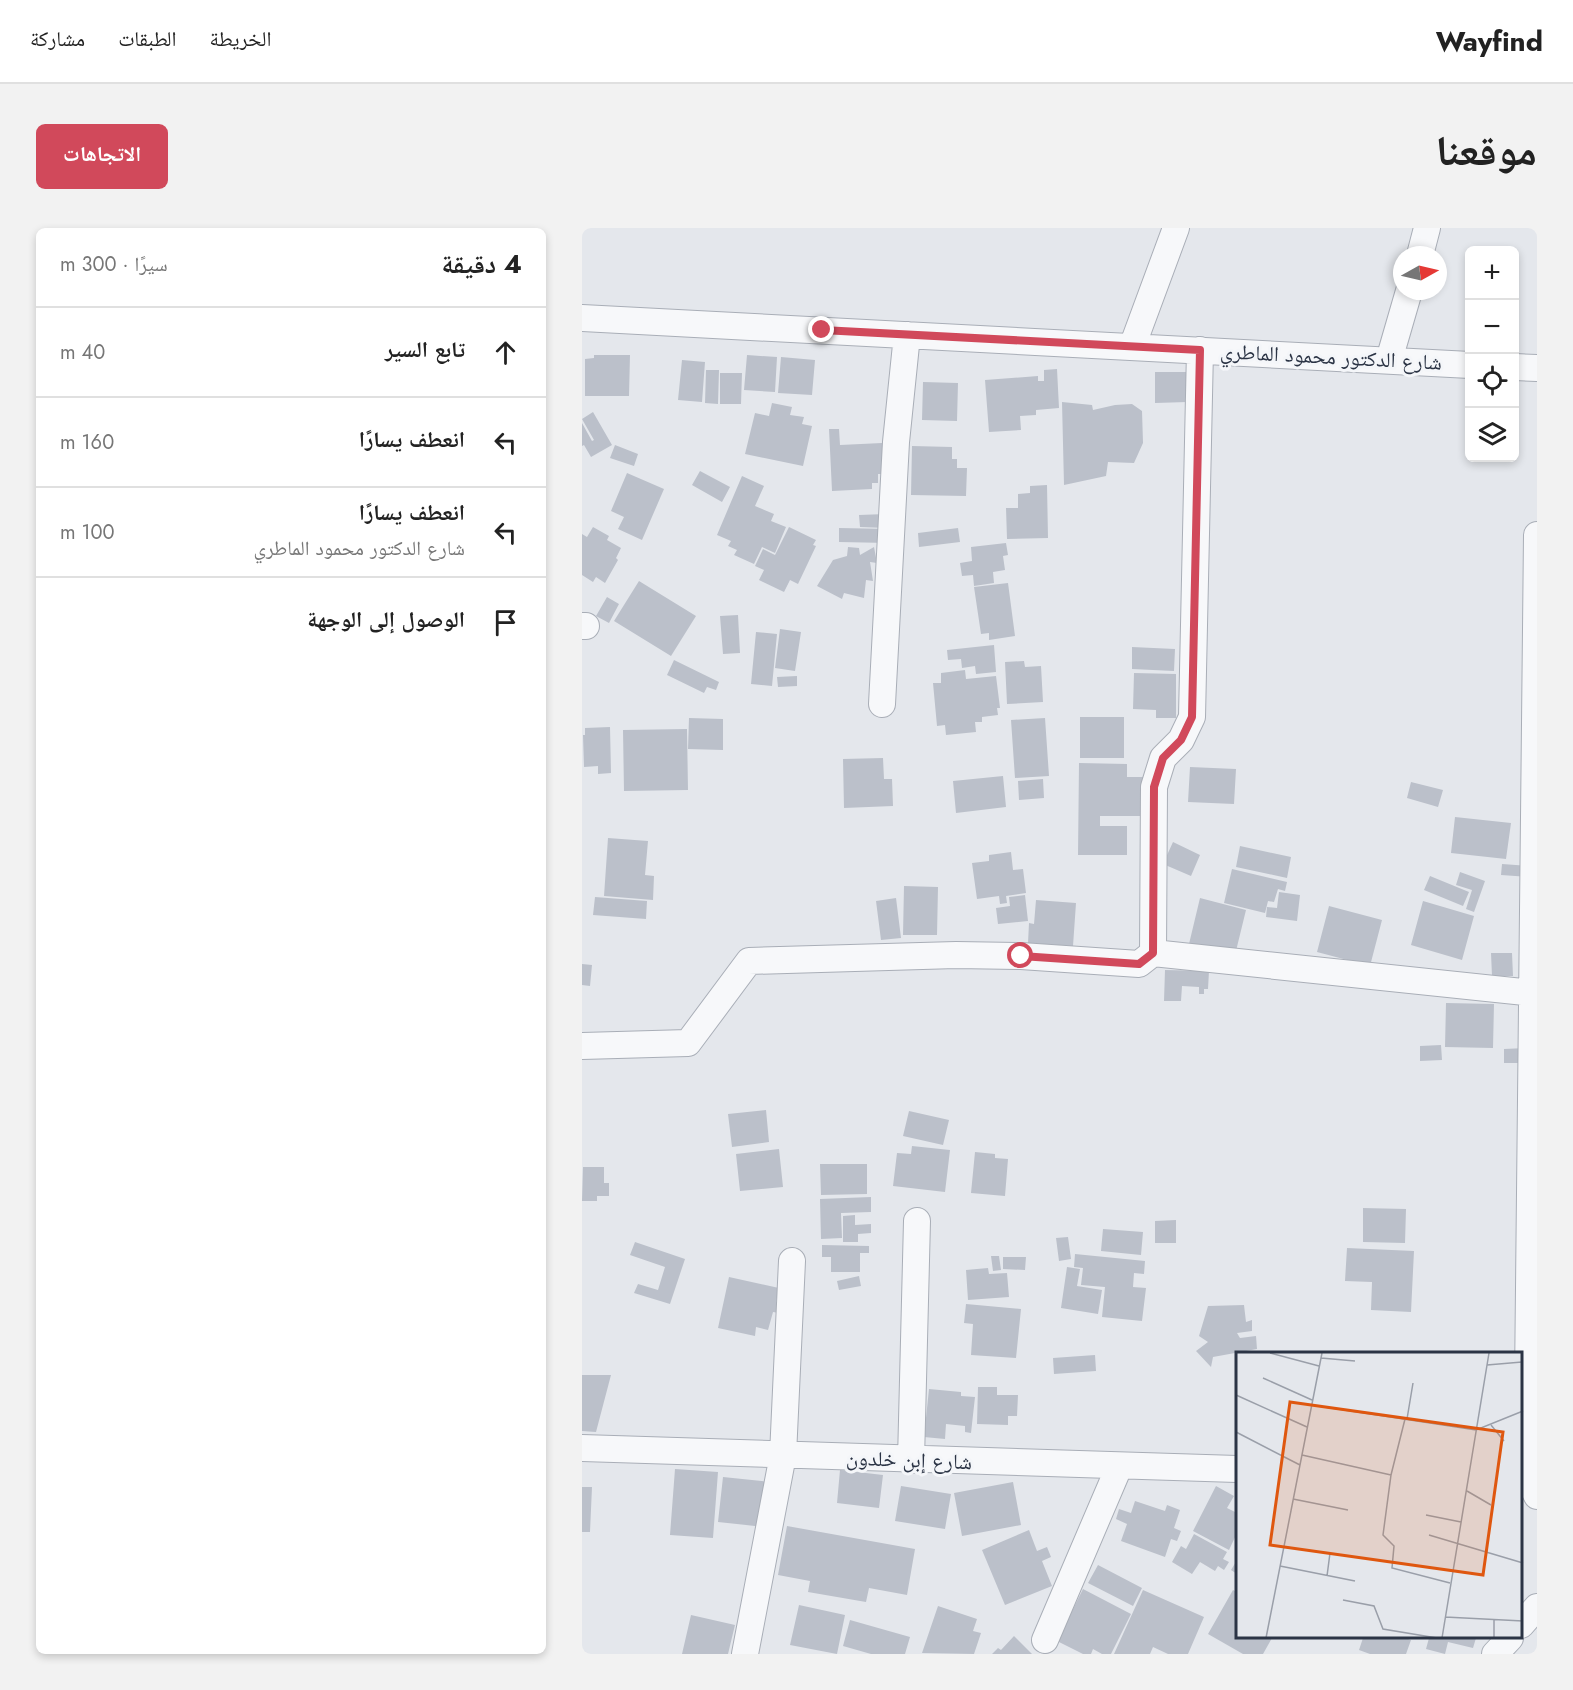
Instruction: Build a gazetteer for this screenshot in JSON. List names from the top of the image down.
{
  "streets": {
    "street": ["شارع الدكتور محمود الماطري", "شارع إبن خلدون"]
  },
  "north": "right",
  "page": {
    "header": "Wayfind",
    "nav": ["الخريطة", "الطبقات", "مشاركة"],
    "title": "موقعنا",
    "buttons": "الاتجاهات",
    "heading": ["4 دقيقة", "سيرًا · 300 m"],
    "map_buttons": ["+", "−"],
    "list": [
      ["تابع السير", "40 m"],
      ["انعطف يسارًا", "160 m"],
      ["انعطف يسارًا", "شارع الدكتور محمود الماطري", "100 m"],
      "الوصول إلى الوجهة"
    ]
  }
}
